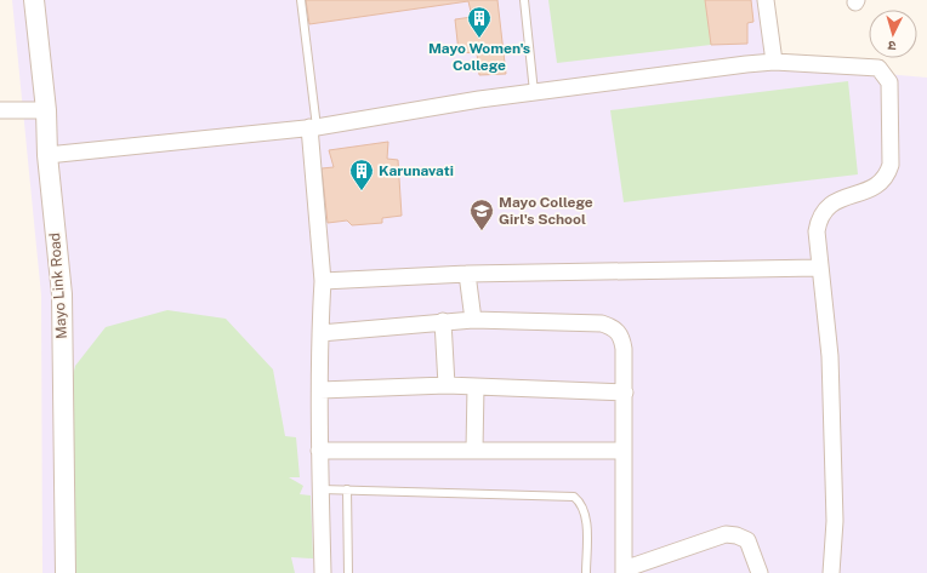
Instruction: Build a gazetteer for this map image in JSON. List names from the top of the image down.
{
  "streets": {
    "street": ["Mayo Link Road"]
  },
  "places": {
    "building": ["Mayo Women's College", "Karunavati"],
    "school or university": ["Mayo College Girl's School"]
  },
  "north": "bottom"
}
